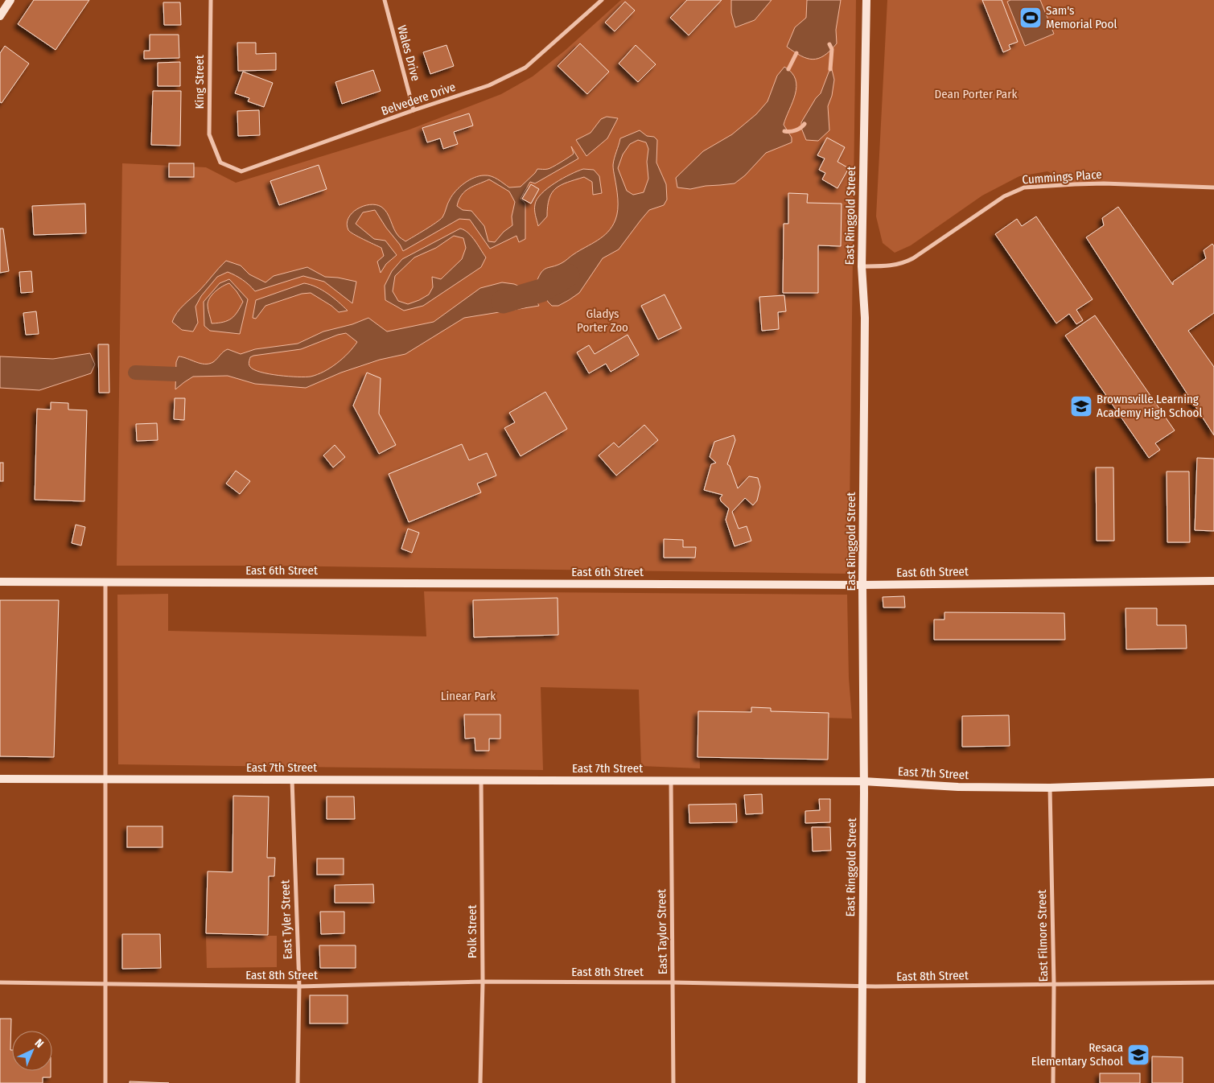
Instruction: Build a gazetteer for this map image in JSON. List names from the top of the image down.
{
  "streets": {
    "main road": ["East Ringgold Street", "East 6th Street", "East 7th Street"],
    "street": [
      "Wales Drive",
      "King Street",
      "Belvedere Drive",
      "Cummings Place",
      "East Tyler Street",
      "Polk Street",
      "East Taylor Street",
      "East Filmore Street",
      "East 8th Street"
    ]
  },
  "crossings": [
    ["Wales Drive", "Belvedere Drive"],
    ["King Street", "Belvedere Drive"],
    ["Cummings Place", "East Ringgold Street"],
    ["East Ringgold Street", "East 6th Street"],
    ["East Ringgold Street", "East 7th Street"],
    ["East Ringgold Street", "East 8th Street"],
    ["East 7th Street", "East Tyler Street"],
    ["East 7th Street", "Polk Street"],
    ["East 7th Street", "East Taylor Street"],
    ["East 7th Street", "East Filmore Street"],
    ["East Tyler Street", "East 8th Street"],
    ["Polk Street", "East 8th Street"],
    ["East Taylor Street", "East 8th Street"],
    ["East Filmore Street", "East 8th Street"]
  ],
  "parks": ["Dean Porter Park", "Gladys Porter Zoo", "Linear Park"],
  "places": {
    "sports": ["Sam's Memorial Pool"],
    "school or university": ["Brownsville Learning Academy High School", "Resaca Elementary School"]
  },
  "north": "top right"
}
